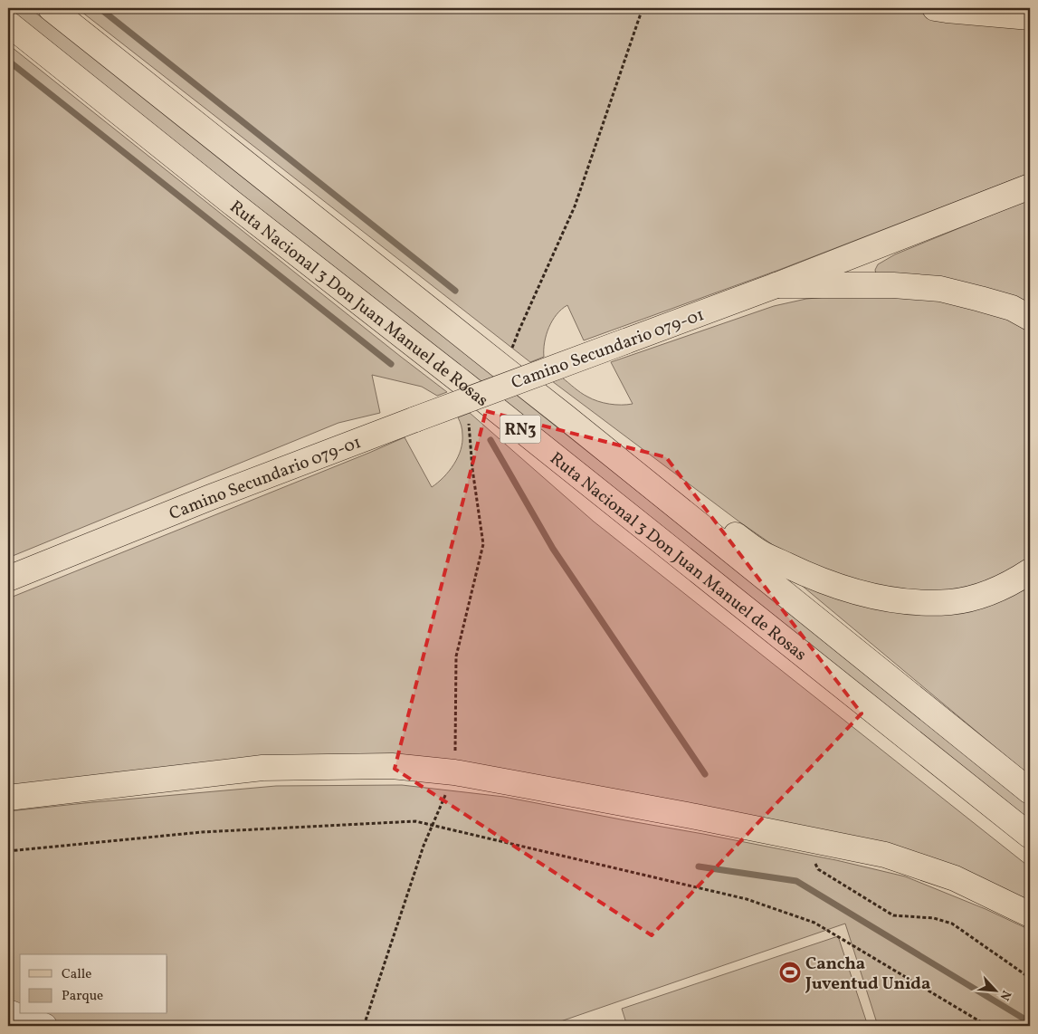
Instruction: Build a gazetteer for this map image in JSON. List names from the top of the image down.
{
  "streets": {
    "main road": ["Ruta Nacional 3 Don Juan Manuel de Rosas", "Camino Secundario 079-01", "RN3"]
  },
  "places": {
    "sports": ["Cancha Juventud Unida"]
  },
  "legend": ["Calle", "Parque"],
  "north": "bottom right"
}
